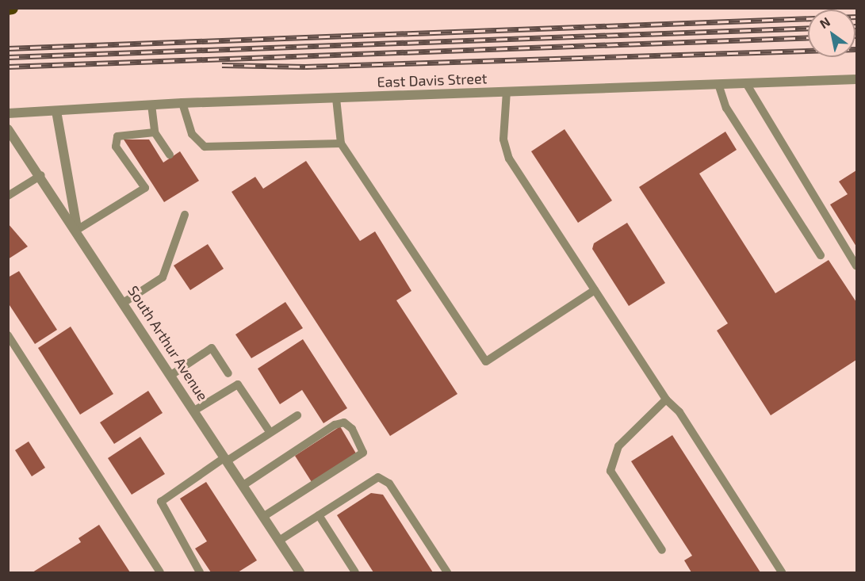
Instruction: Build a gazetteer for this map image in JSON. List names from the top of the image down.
{
  "streets": {
    "street": ["East Davis Street", "South Arthur Avenue"]
  },
  "crossings": [
    ["East Davis Street", "South Arthur Avenue"]
  ],
  "north": "top left"
}
